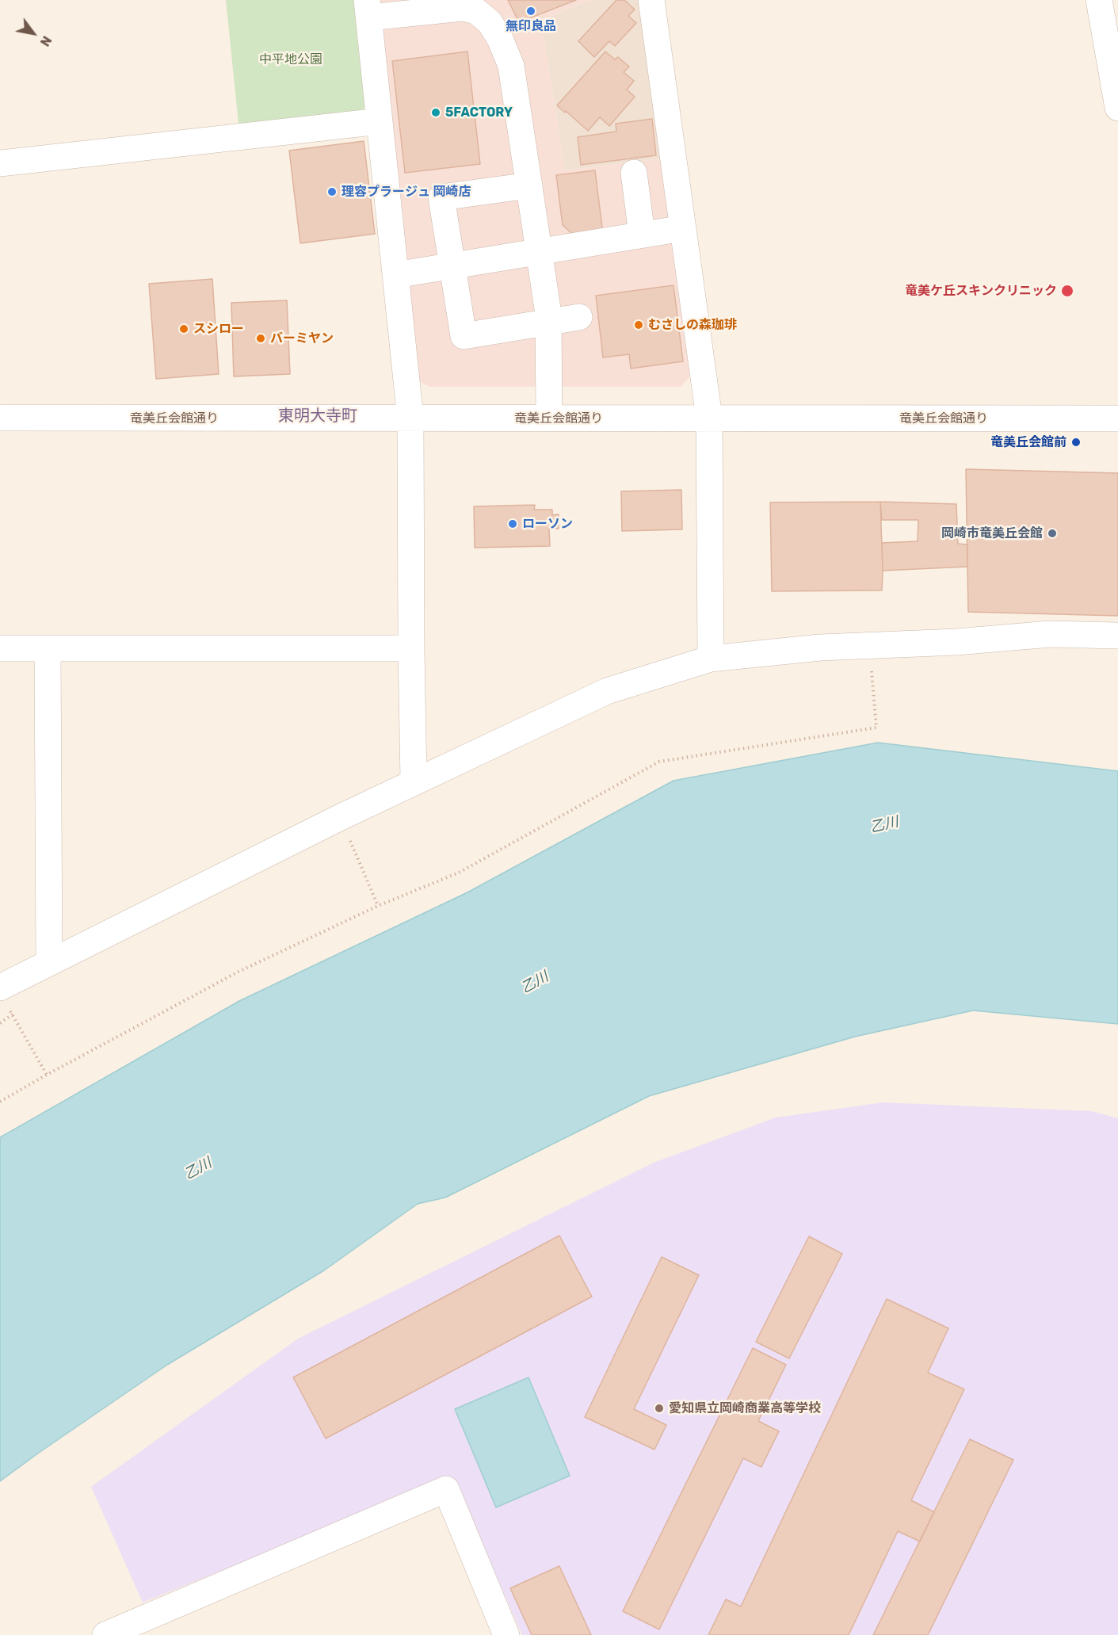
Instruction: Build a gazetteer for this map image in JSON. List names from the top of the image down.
{
  "streets": {
    "street": ["竜美丘会館通り"]
  },
  "districts": ["東明大寺町"],
  "water": ["乙川"],
  "parks": ["中平地公園"],
  "places": [
    "無印良品",
    "5FACTORY",
    "理容プラージュ 岡崎店",
    "竜美ケ丘スキンクリニック",
    "むさしの森珈琲",
    "スシロー",
    "バーミヤン",
    "竜美丘会館前",
    "ローソン",
    "岡崎市竜美丘会館",
    "愛知県立岡崎商業高等学校"
  ],
  "north": "bottom right"
}
